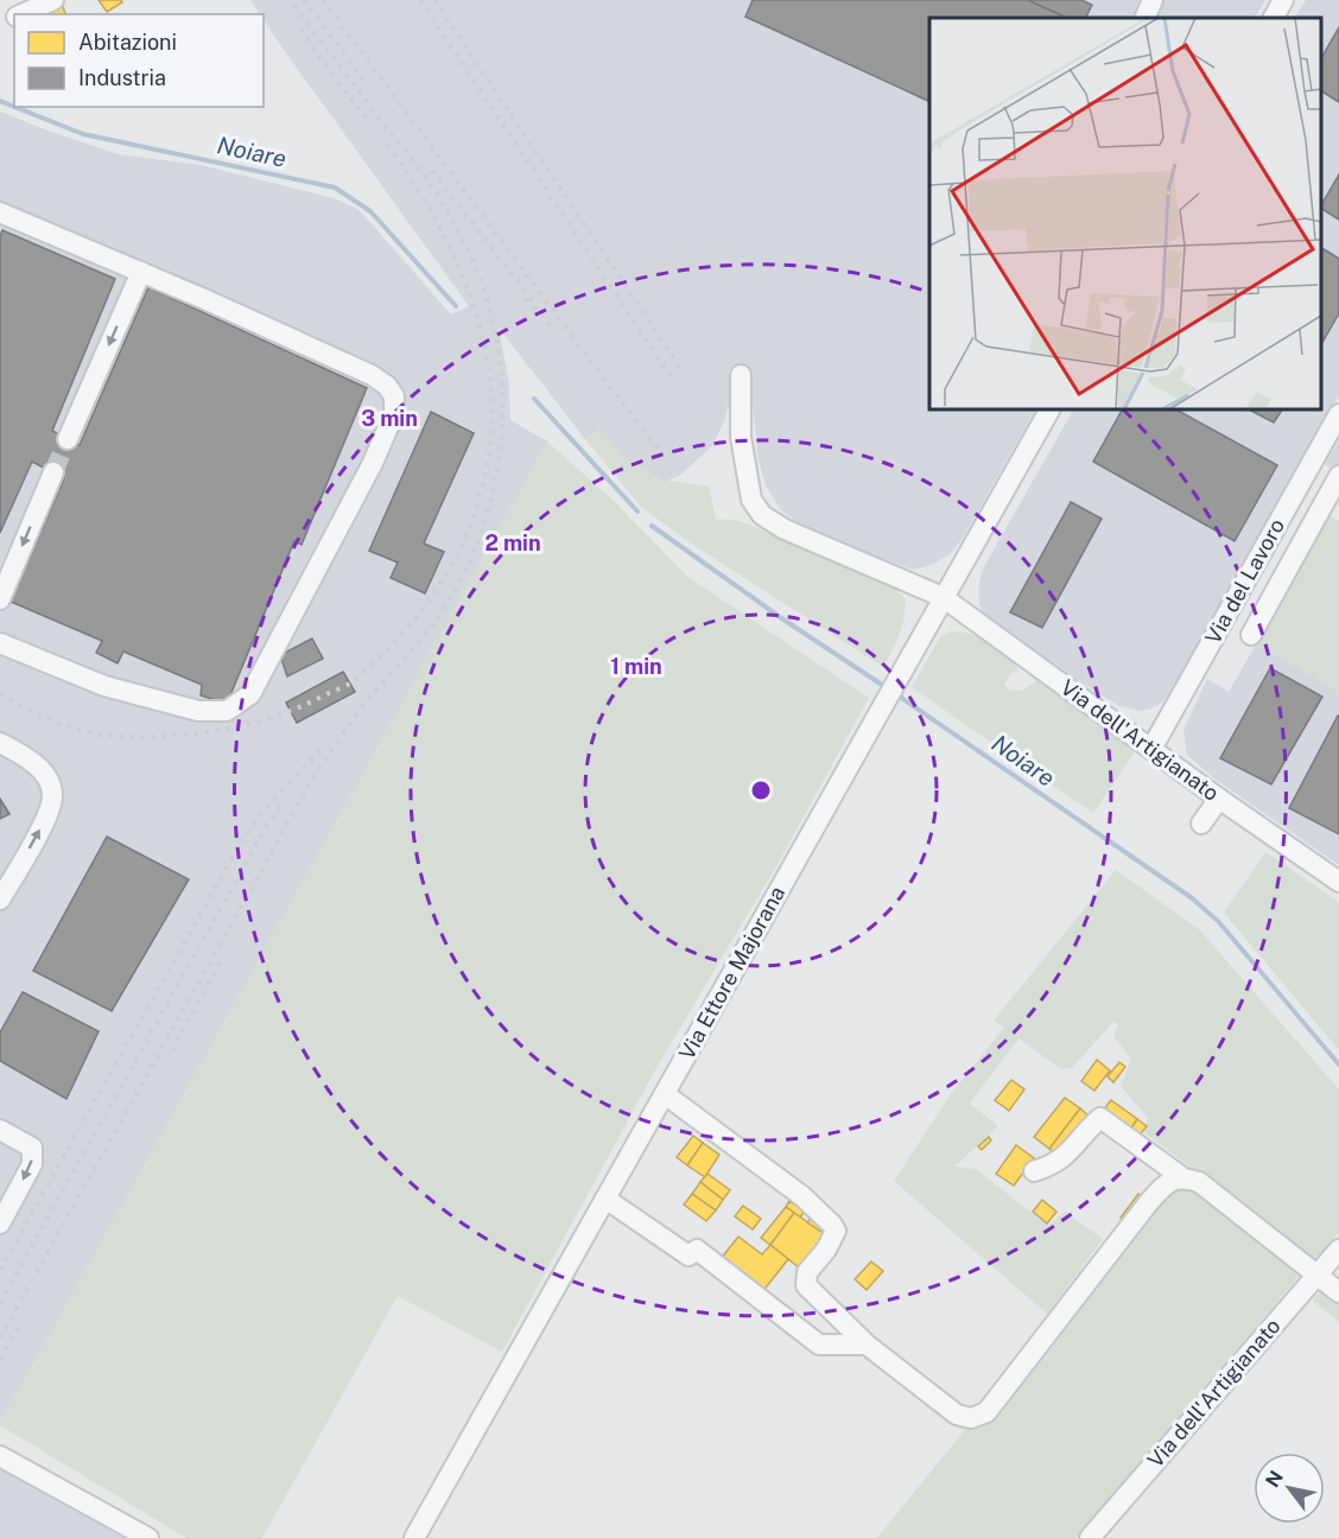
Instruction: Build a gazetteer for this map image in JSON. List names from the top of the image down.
{
  "streets": {
    "street": ["Via del Lavoro", "Via dell'Artigianato", "Via Ettore Majorana"]
  },
  "crossings": [
    ["Via del Lavoro", "Via dell'Artigianato"],
    ["Via dell'Artigianato", "Via Ettore Majorana"]
  ],
  "water": ["Noiare"],
  "legend": ["Abitazioni", "Industria"],
  "north": "top left",
  "rings": ["3 min", "2 min", "1 min"]
}
